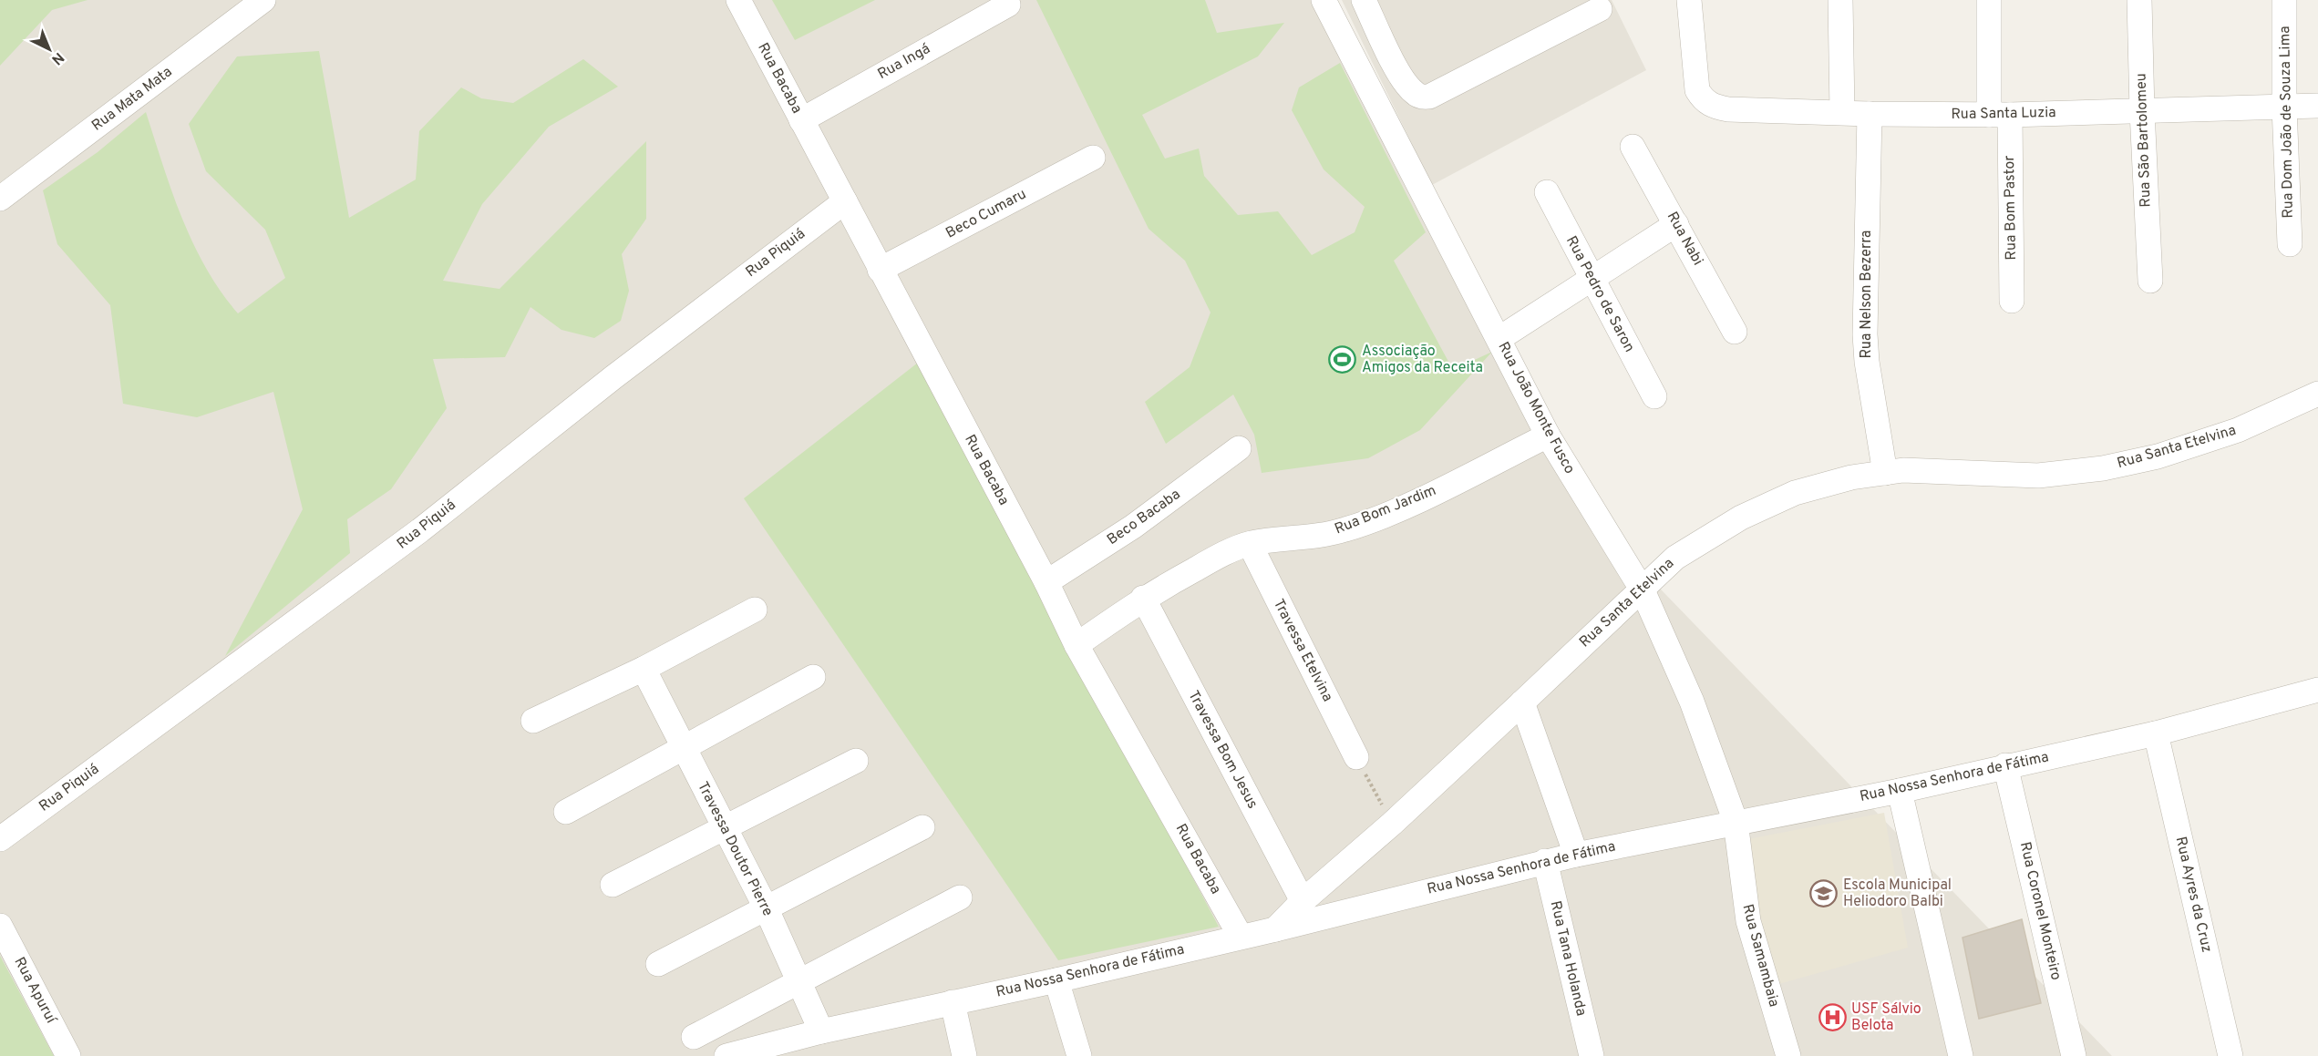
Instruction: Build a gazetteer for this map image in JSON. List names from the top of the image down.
{
  "streets": {
    "street": [
      "Rua Ingá",
      "Rua Bacaba",
      "Rua Mata Mata",
      "Rua Santa Luzia",
      "Rua Dom João de Souza Lima",
      "Rua São Bartolomeu",
      "Rua Bom Pastor",
      "Beco Cumaru",
      "Rua Nabi",
      "Rua Piquiá",
      "Rua Pedro de Saron",
      "Rua Nelson Bezerra",
      "Rua João Monte Fusco",
      "Rua Santa Etelvina",
      "Rua Bom Jardim",
      "Beco Bacaba",
      "Travessa Etelvina",
      "Travessa Bom Jesus",
      "Rua Nossa Senhora de Fátima",
      "Travessa Doutor Pierre",
      "Rua Ayres da Cruz",
      "Rua Coronel Monteiro",
      "Rua Samambaia",
      "Rua Tana Holanda",
      "Rua Apuruí"
    ]
  },
  "crossings": [
    ["Rua Ingá", "Rua Bacaba"],
    ["Rua Bacaba", "Beco Cumaru"],
    ["Rua Bacaba", "Rua Piquiá"],
    ["Rua Bacaba", "Rua Bom Jardim"],
    ["Rua Bacaba", "Beco Bacaba"],
    ["Rua Bacaba", "Rua Nossa Senhora de Fátima"],
    ["Rua Santa Luzia", "Rua Dom João de Souza Lima"],
    ["Rua Santa Luzia", "Rua São Bartolomeu"],
    ["Rua Santa Luzia", "Rua Bom Pastor"],
    ["Rua Santa Luzia", "Rua Nelson Bezerra"],
    ["Rua Nelson Bezerra", "Rua Santa Etelvina"],
    ["Rua João Monte Fusco", "Rua Santa Etelvina"],
    ["Rua João Monte Fusco", "Rua Bom Jardim"],
    ["Rua João Monte Fusco", "Rua Nossa Senhora de Fátima"],
    ["Rua João Monte Fusco", "Rua Samambaia"],
    ["Rua Santa Etelvina", "Travessa Bom Jesus"],
    ["Rua Santa Etelvina", "Rua Nossa Senhora de Fátima"],
    ["Rua Bom Jardim", "Travessa Etelvina"],
    ["Rua Bom Jardim", "Travessa Bom Jesus"],
    ["Rua Nossa Senhora de Fátima", "Travessa Doutor Pierre"],
    ["Rua Nossa Senhora de Fátima", "Rua Ayres da Cruz"],
    ["Rua Nossa Senhora de Fátima", "Rua Coronel Monteiro"],
    ["Rua Nossa Senhora de Fátima", "Rua Samambaia"],
    ["Rua Nossa Senhora de Fátima", "Rua Tana Holanda"]
  ],
  "places": {
    "sports": ["Associação Amigos da Receita"],
    "school or university": ["Escola Municipal Heliodoro Balbi"],
    "hospital": ["USF Sálvio Belota"]
  },
  "north": "bottom right"
}
